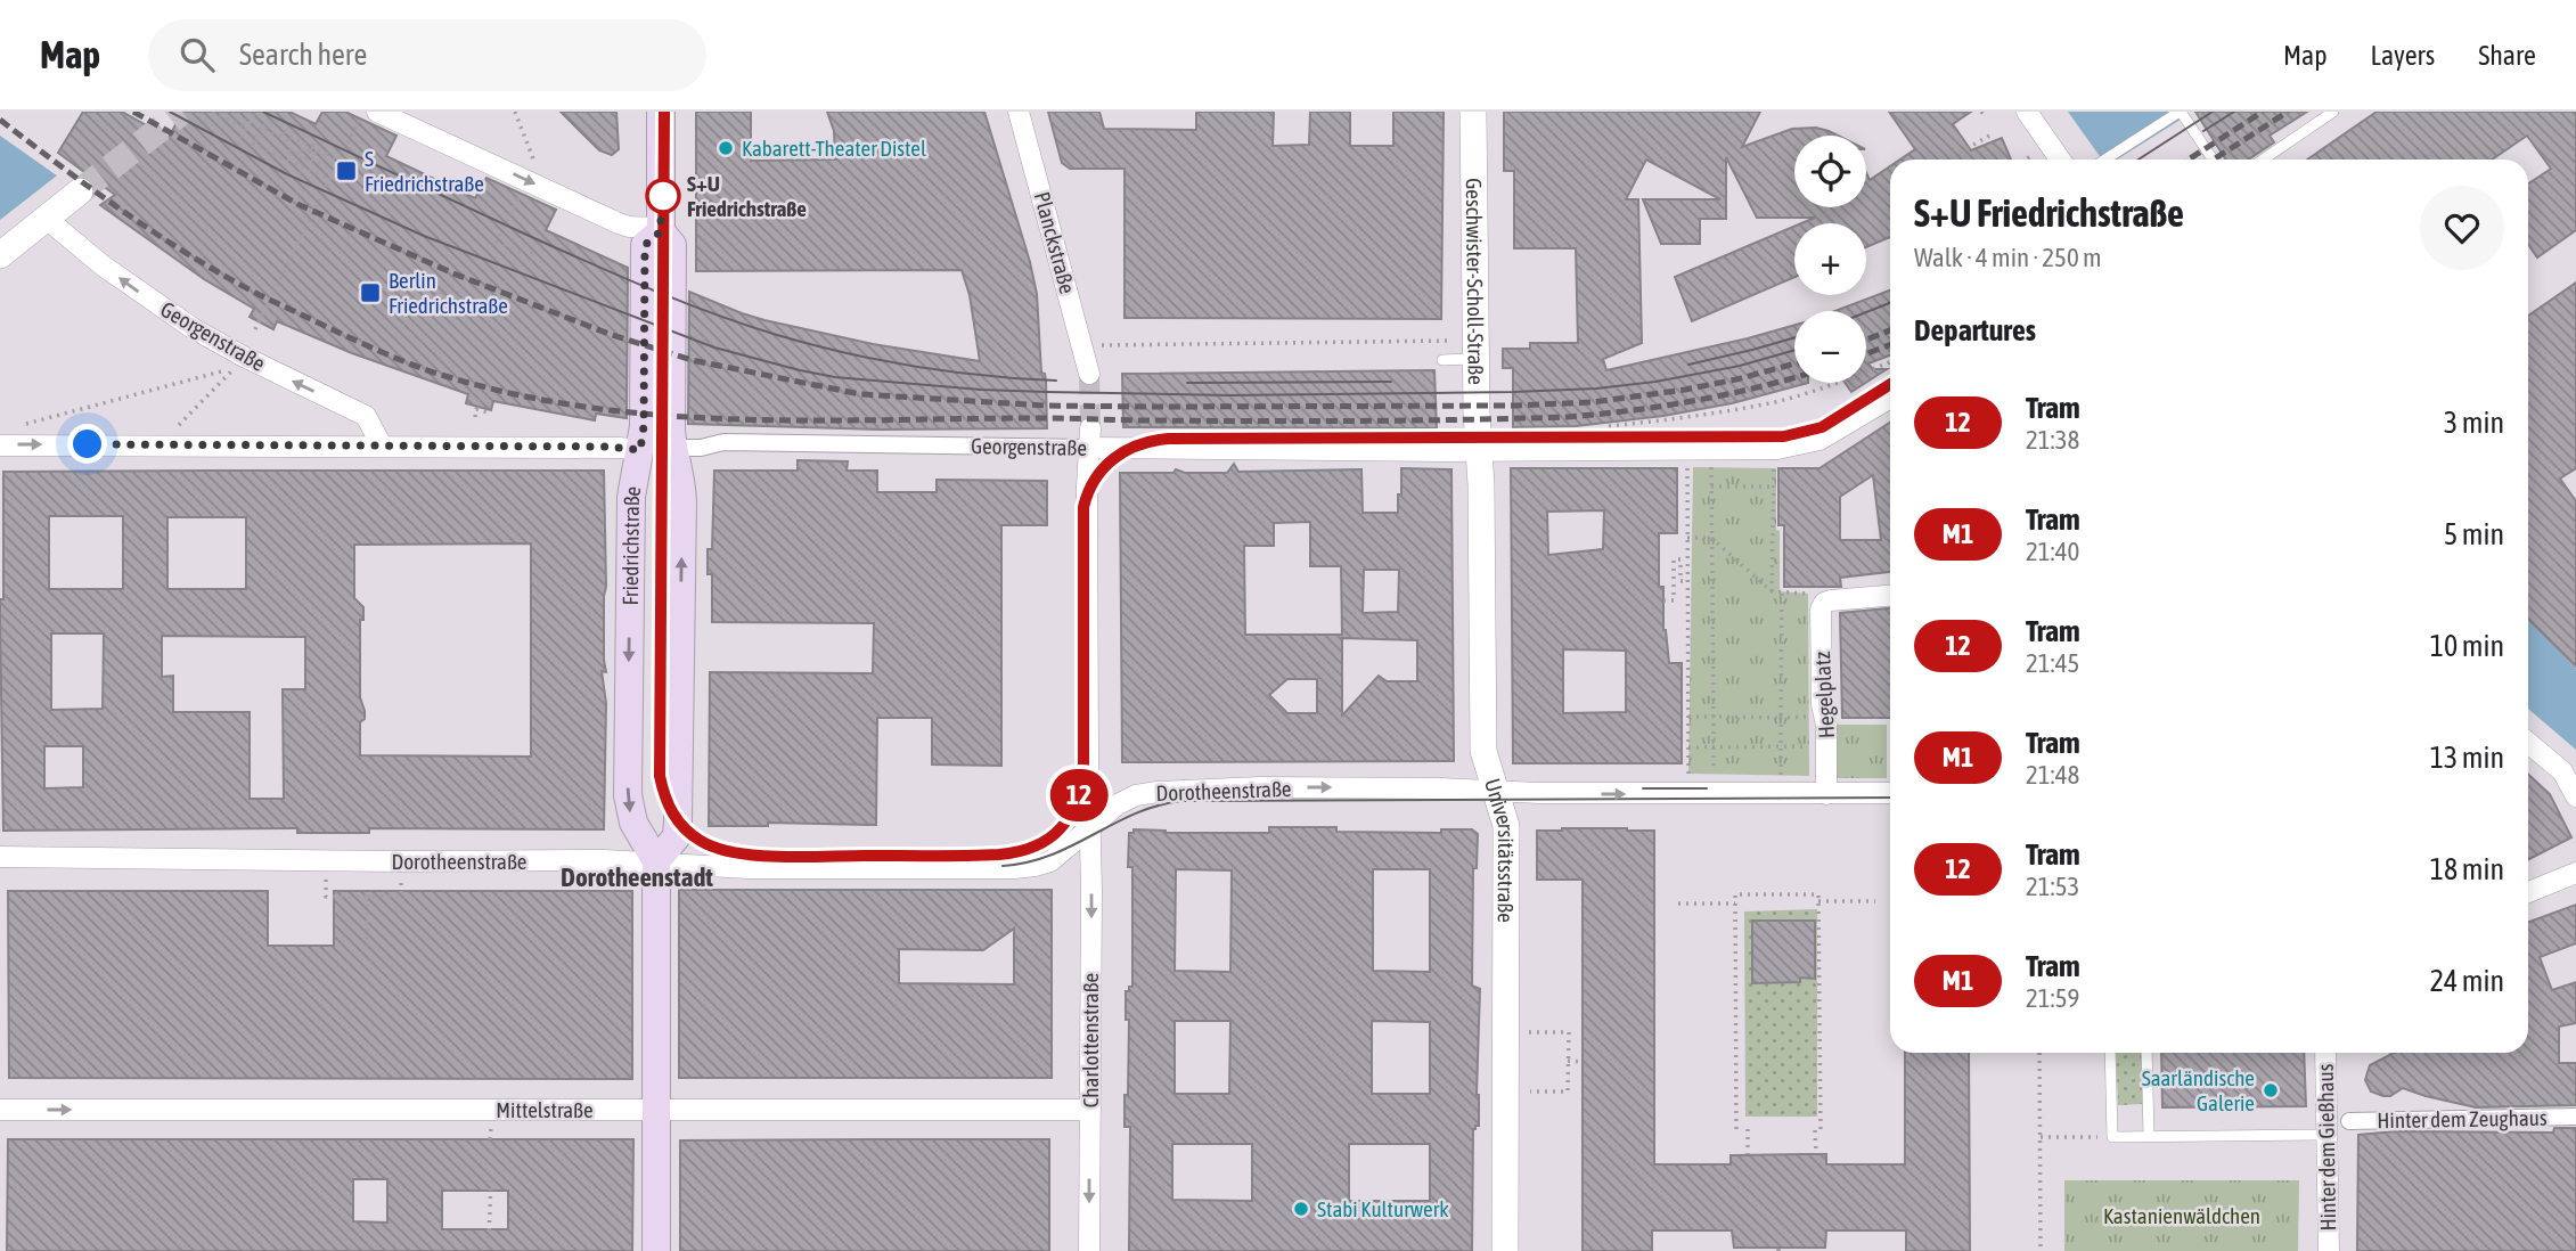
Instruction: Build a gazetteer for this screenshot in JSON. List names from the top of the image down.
{
  "streets": {
    "main road": ["Friedrichstraße"],
    "street": [
      "Planckstraße",
      "Geschwister-Scholl-Straße",
      "Georgenstraße",
      "Hegelplatz",
      "Dorotheenstraße",
      "Universitätsstraße",
      "Charlottenstraße",
      "Mittelstraße",
      "Hinter dem Zeughaus",
      "Hinter dem Gießhaus"
    ]
  },
  "crossings": [
    ["Geschwister-Scholl-Straße", "Georgenstraße"],
    ["Geschwister-Scholl-Straße", "Universitätsstraße"],
    ["Georgenstraße", "Friedrichstraße"],
    ["Georgenstraße", "Universitätsstraße"],
    ["Friedrichstraße", "Dorotheenstraße"],
    ["Hegelplatz", "Dorotheenstraße"],
    ["Dorotheenstraße", "Universitätsstraße"],
    ["Dorotheenstraße", "Charlottenstraße"],
    ["Charlottenstraße", "Mittelstraße"]
  ],
  "one_way": ["Charlottenstraße", "Mittelstraße"],
  "districts": ["Dorotheenstadt"],
  "parks": ["Kastanienwäldchen"],
  "places": {
    "other": [
      "Kabarett-Theater Distel",
      "S+U Friedrichstraße",
      "Saarländische Galerie",
      "Stabi Kulturwerk"
    ],
    "transit": ["S Friedrichstraße", "Berlin Friedrichstraße"]
  },
  "lines": ["tram line 12"],
  "page": {
    "header": "Map",
    "search": "Search here",
    "nav": ["Map", "Layers", "Share"],
    "on_map": "12",
    "map_buttons": ["+", "−"],
    "heading": [
      ["S+U Friedrichstraße", "Walk · 4 min · 250 m"],
      "Departures"
    ],
    "list": [
      {
        "mark": "12",
        "name": "Tram",
        "note": "21:38",
        "value": "3 min"
      },
      {
        "mark": "M1",
        "name": "Tram",
        "note": "21:40",
        "value": "5 min"
      },
      {
        "mark": "12",
        "name": "Tram",
        "note": "21:45",
        "value": "10 min"
      },
      {
        "mark": "M1",
        "name": "Tram",
        "note": "21:48",
        "value": "13 min"
      },
      {
        "mark": "12",
        "name": "Tram",
        "note": "21:53",
        "value": "18 min"
      },
      {
        "mark": "M1",
        "name": "Tram",
        "note": "21:59",
        "value": "24 min"
      }
    ]
  }
}
